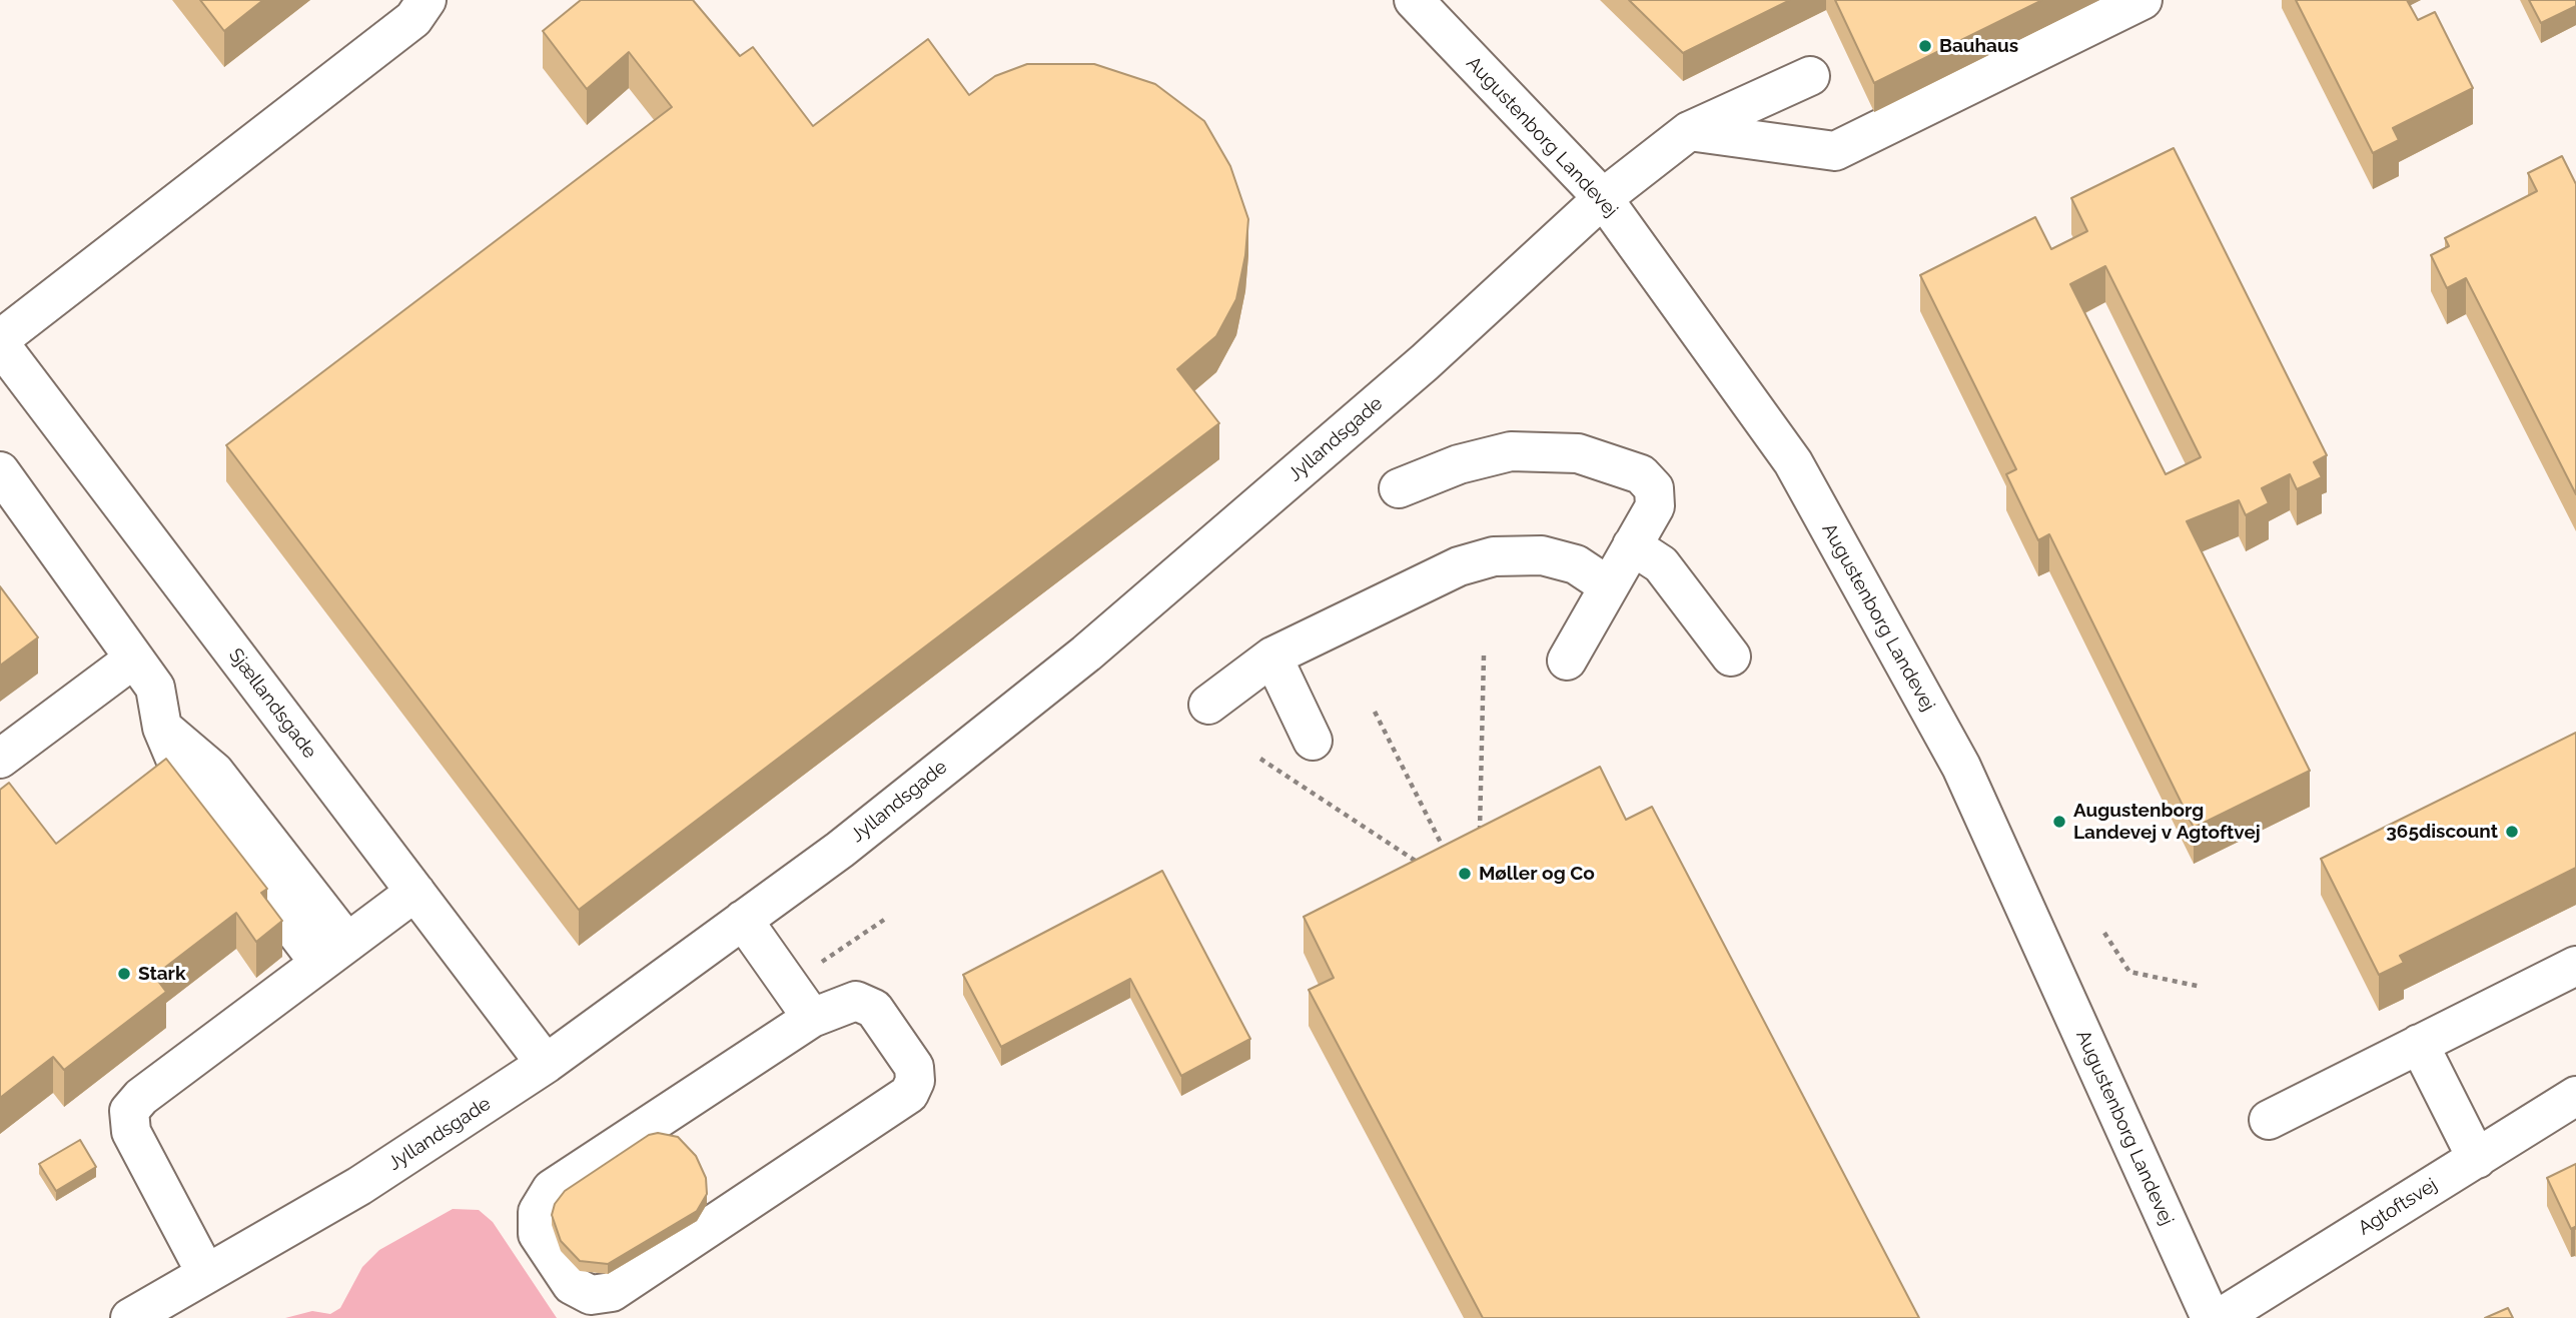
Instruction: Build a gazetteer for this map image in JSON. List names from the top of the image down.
{
  "streets": {
    "street": [
      "Augustenborg Landevej",
      "Jyllandsgade",
      "Sjællandsgade",
      "Agtoftsvej"
    ]
  },
  "crossings": [
    ["Augustenborg Landevej", "Jyllandsgade"],
    ["Jyllandsgade", "Sjællandsgade"]
  ],
  "places": [
    "Bauhaus",
    "Augustenborg Landevej v Agtoftvej",
    "365discount",
    "Møller og Co",
    "Stark"
  ]
}
